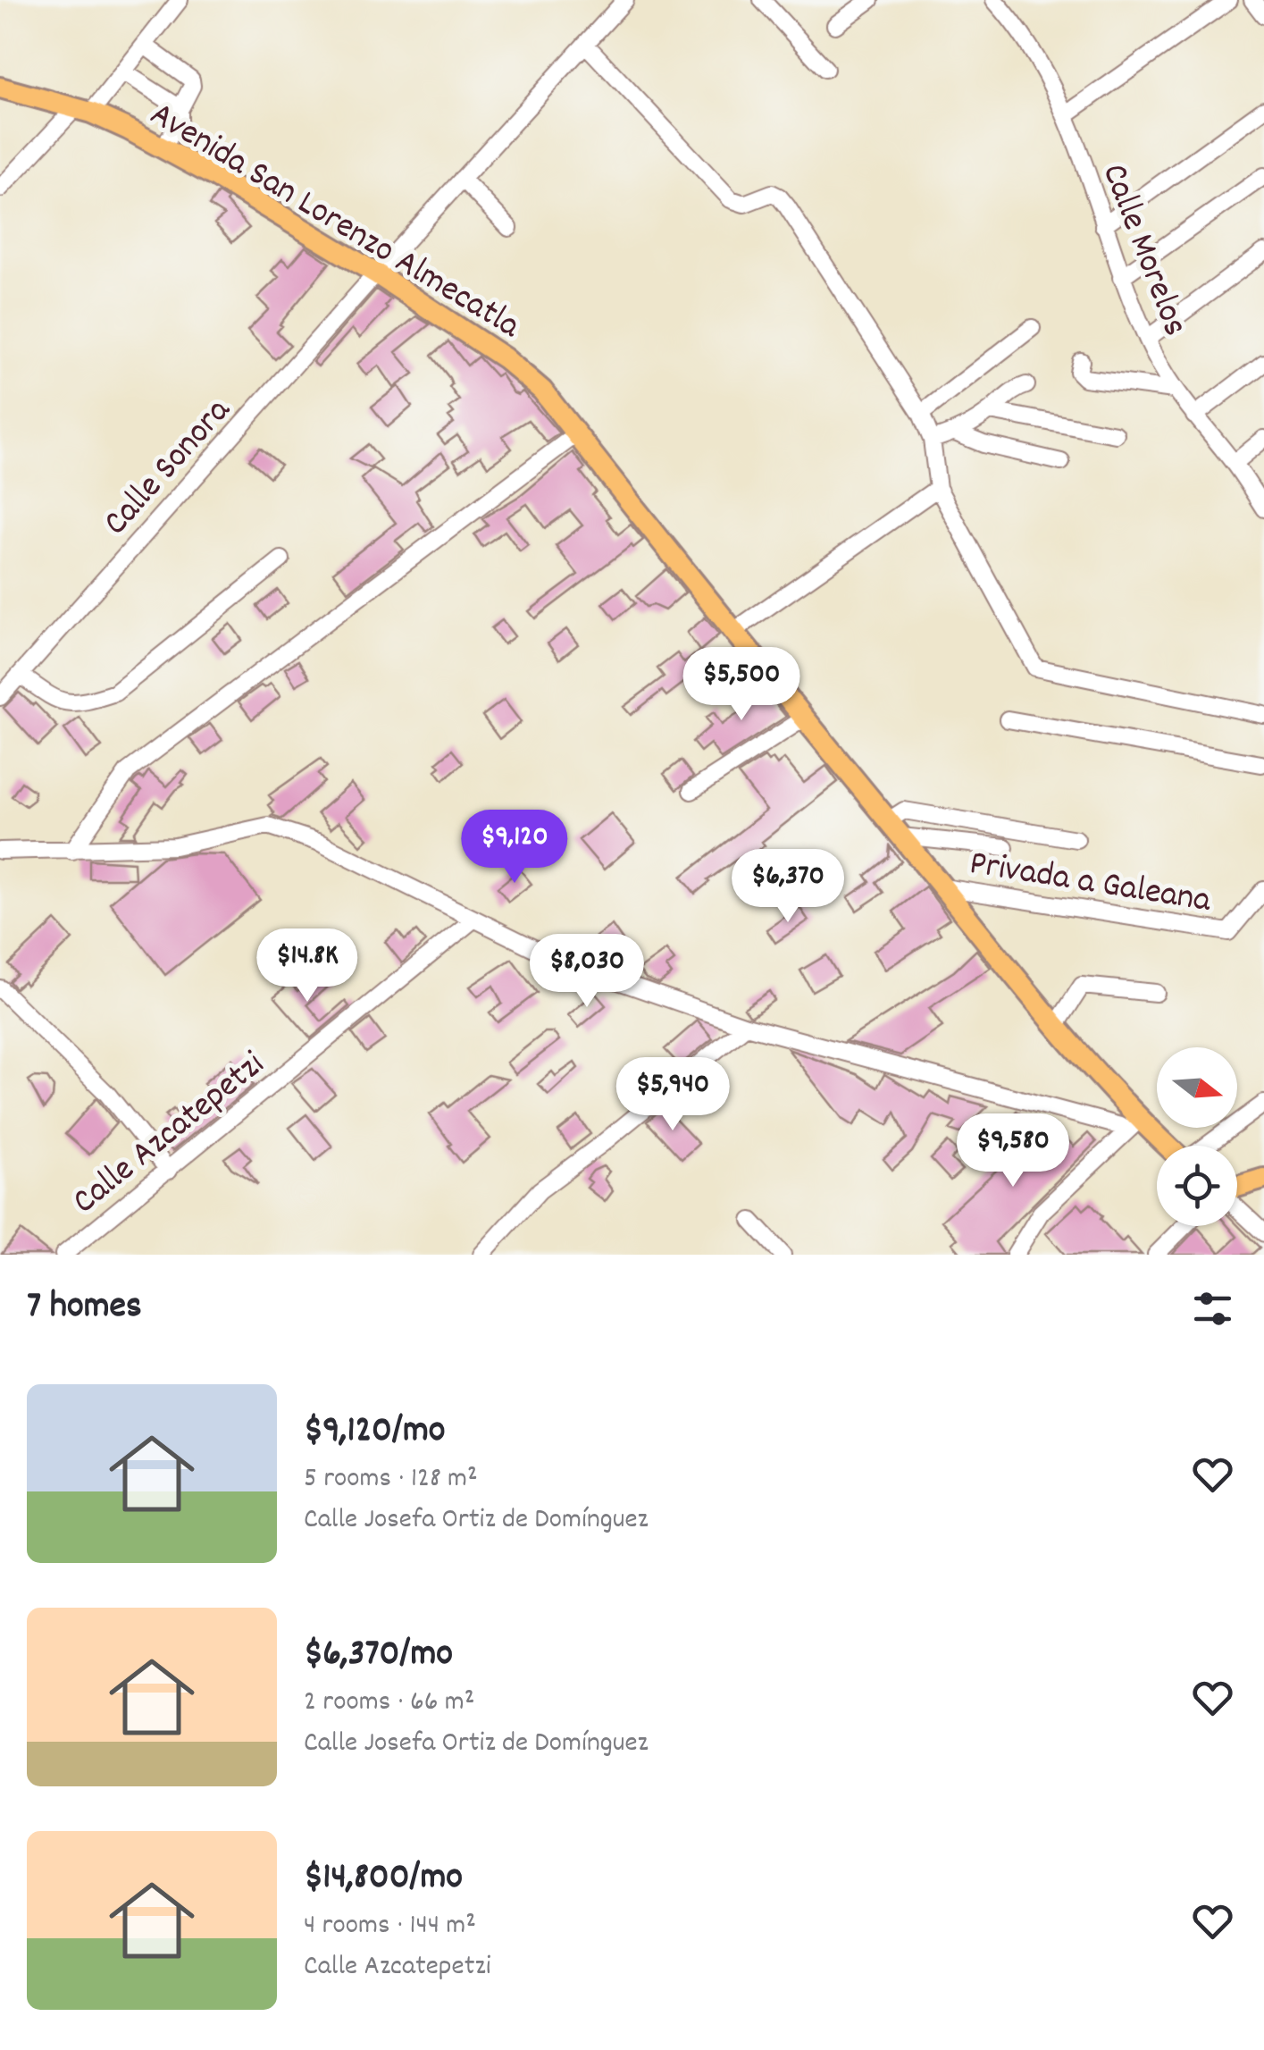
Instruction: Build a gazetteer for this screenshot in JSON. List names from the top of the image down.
{
  "streets": {
    "main road": ["Avenida San Lorenzo Almecatla"],
    "street": [
      "Calle Morelos",
      "Calle Sonora",
      "Privada a Galeana",
      "Calle Azcatepetzi"
    ]
  },
  "crossings": [
    ["Avenida San Lorenzo Almecatla", "Calle Sonora"],
    ["Avenida San Lorenzo Almecatla", "Privada a Galeana"]
  ],
  "north": "right",
  "page": {
    "price": [
      "$5,500",
      "$9,120",
      "$6,370",
      "$14.8K",
      "$8,030",
      "$5,940",
      "$9,580"
    ],
    "heading": "7 homes",
    "list": [
      {
        "name": "$9,120/mo",
        "note": "5 rooms · 128 m² · Calle Josefa Ortiz de Domínguez"
      },
      {
        "name": "$6,370/mo",
        "note": "2 rooms · 66 m² · Calle Josefa Ortiz de Domínguez"
      },
      {
        "name": "$14,800/mo",
        "note": "4 rooms · 144 m² · Calle Azcatepetzi"
      }
    ]
  }
}
